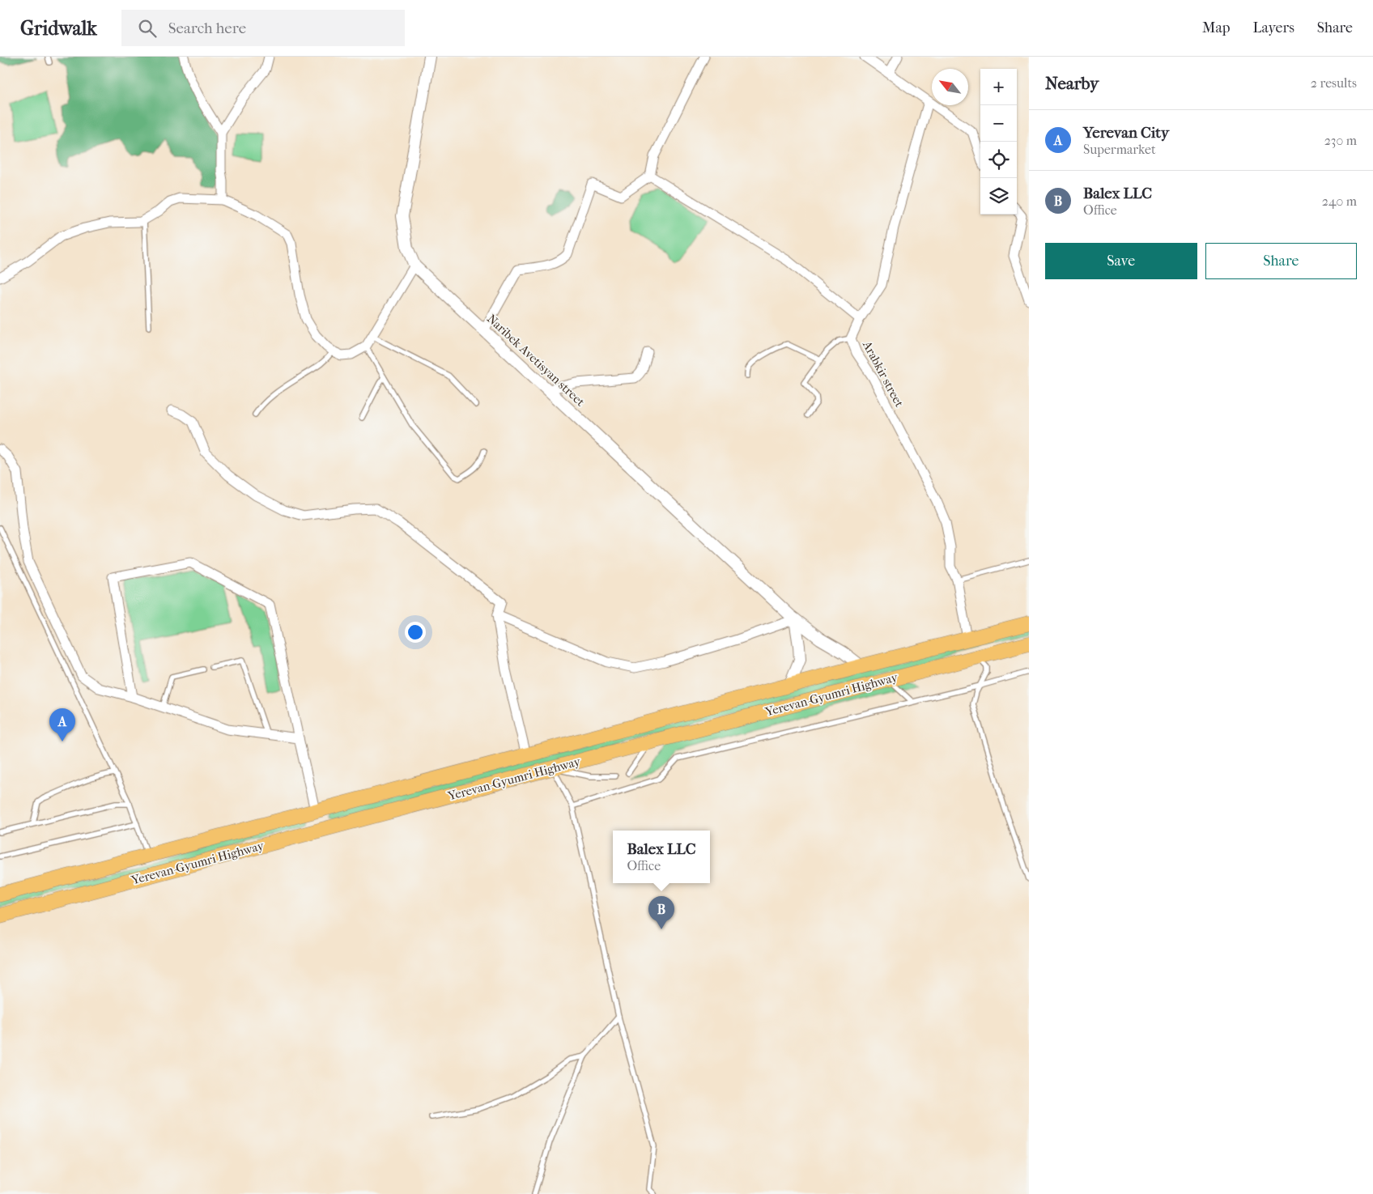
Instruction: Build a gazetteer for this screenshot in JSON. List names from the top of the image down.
{
  "streets": {
    "highway": ["Yerevan-Gyumri Highway"],
    "street": ["Naribek Avetisyan street", "Arabkir street"]
  },
  "crossings": [
    ["Naribek Avetisyan street", "Yerevan-Gyumri Highway"],
    ["Arabkir street", "Yerevan-Gyumri Highway"]
  ],
  "north": "top left",
  "page": {
    "header": "Gridwalk",
    "search": "Search here",
    "nav": ["Map", "Layers", "Share"],
    "heading": ["Nearby", "2 results"],
    "map_buttons": ["+", "−"],
    "list": [
      {
        "mark": "A",
        "name": "Yerevan City",
        "note": "Supermarket",
        "value": "230 m"
      },
      {
        "mark": "B",
        "name": "Balex LLC",
        "note": "Office",
        "value": "240 m"
      }
    ],
    "buttons": ["Save", "Share"],
    "pins": ["A", "B"],
    "popup": ["Balex LLC", "Office"]
  }
}
